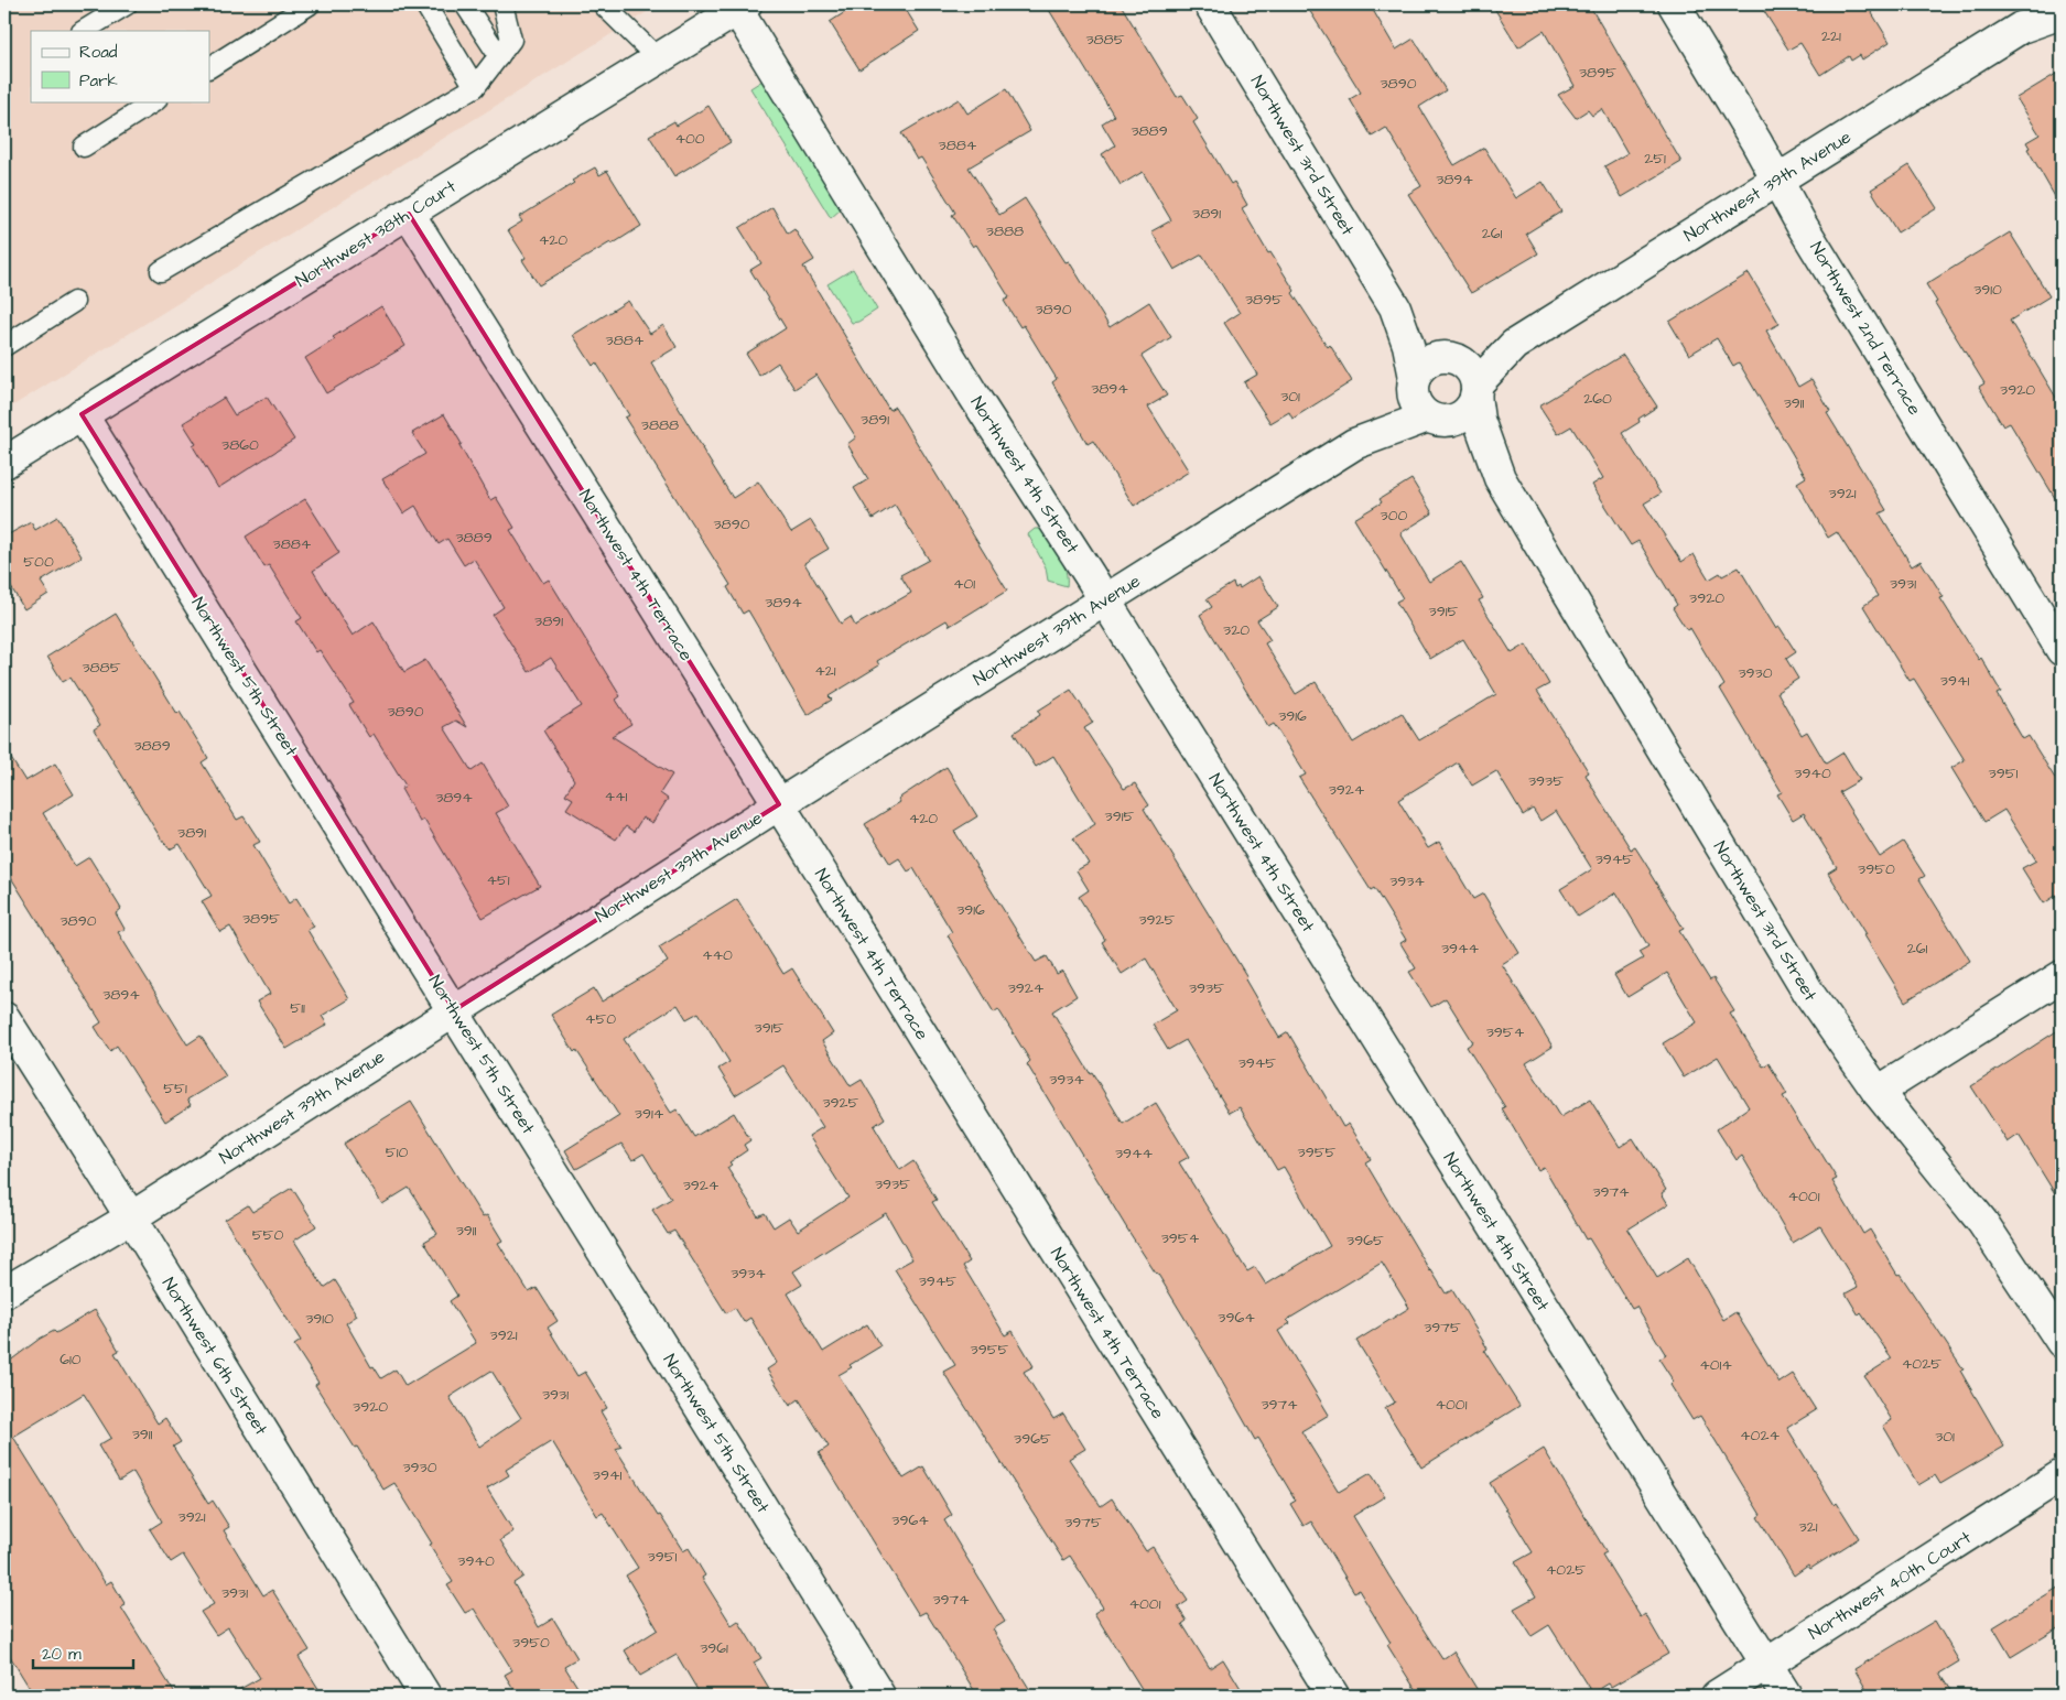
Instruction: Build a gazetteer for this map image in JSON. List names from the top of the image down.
{
  "streets": {
    "street": [
      "Northwest 3rd Street",
      "Northwest 39th Avenue",
      "Northwest 38th Court",
      "Northwest 2nd Terrace",
      "Northwest 4th Street",
      "Northwest 4th Terrace",
      "Northwest 5th Street",
      "Northwest 6th Street",
      "Northwest 40th Court"
    ]
  },
  "crossings": [
    ["Northwest 3rd Street", "Northwest 39th Avenue"],
    ["Northwest 39th Avenue", "Northwest 2nd Terrace"],
    ["Northwest 39th Avenue", "Northwest 4th Street"],
    ["Northwest 39th Avenue", "Northwest 4th Terrace"],
    ["Northwest 39th Avenue", "Northwest 5th Street"],
    ["Northwest 39th Avenue", "Northwest 6th Street"],
    ["Northwest 38th Court", "Northwest 4th Street"],
    ["Northwest 38th Court", "Northwest 4th Terrace"],
    ["Northwest 38th Court", "Northwest 5th Street"],
    ["Northwest 4th Street", "Northwest 40th Court"]
  ],
  "house_numbers": [
    "221",
    "3885",
    "3895",
    "3890",
    "3889",
    "400",
    "3884",
    "251",
    "3894",
    "3891",
    "3888",
    "261",
    "420",
    "3910",
    "3895",
    "3890",
    "3884",
    "3894",
    "3920",
    "301",
    "260",
    "3911",
    "3891",
    "3888",
    "3860",
    "3921",
    "300",
    "3890",
    "3889",
    "3884",
    "500",
    "401",
    "3931",
    "3920",
    "3894",
    "3915",
    "3891",
    "320",
    "3885",
    "421",
    "3930",
    "3941",
    "3890",
    "3916",
    "3889",
    "3940",
    "3951",
    "3935",
    "3924",
    "441",
    "3894",
    "3915",
    "420",
    "3891",
    "3945",
    "3950",
    "451",
    "3934",
    "3916",
    "3895",
    "3925",
    "3890",
    "3944",
    "261",
    "440",
    "3924",
    "3935",
    "3894",
    "511",
    "450",
    "3915",
    "3954",
    "3945",
    "3934",
    "551",
    "3925",
    "3914",
    "510",
    "3955",
    "3944",
    "3935",
    "3924",
    "3974",
    "4001",
    "3911",
    "550",
    "3954",
    "3965",
    "3934",
    "3945",
    "3964",
    "3910",
    "3975",
    "3921",
    "3955",
    "610",
    "4025",
    "4014",
    "3931",
    "3974",
    "4001",
    "3920",
    "3911",
    "4024",
    "301",
    "3965",
    "3930",
    "3941",
    "3921",
    "3964",
    "3975",
    "321",
    "3951",
    "3940",
    "4025",
    "3931",
    "3974",
    "4001",
    "3950",
    "3961"
  ],
  "legend": ["Road", "Park"],
  "scale_bar": "20 m"
}
